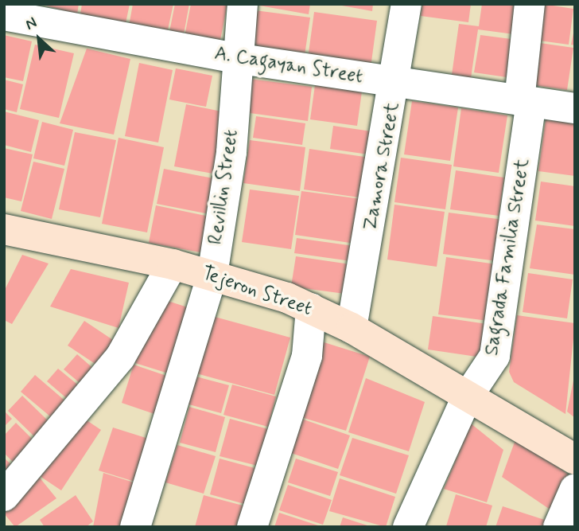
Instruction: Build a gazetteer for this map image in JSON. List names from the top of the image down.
{
  "streets": {
    "main road": ["Tejeron Street"],
    "street": [
      "A. Cagayan Street",
      "Zamora Street",
      "Revillin Street",
      "Sagrada Familia Street"
    ]
  },
  "crossings": [
    ["A. Cagayan Street", "Zamora Street"],
    ["A. Cagayan Street", "Revillin Street"],
    ["A. Cagayan Street", "Sagrada Familia Street"],
    ["Zamora Street", "Tejeron Street"],
    ["Revillin Street", "Tejeron Street"],
    ["Sagrada Familia Street", "Tejeron Street"]
  ],
  "north": "top left"
}
